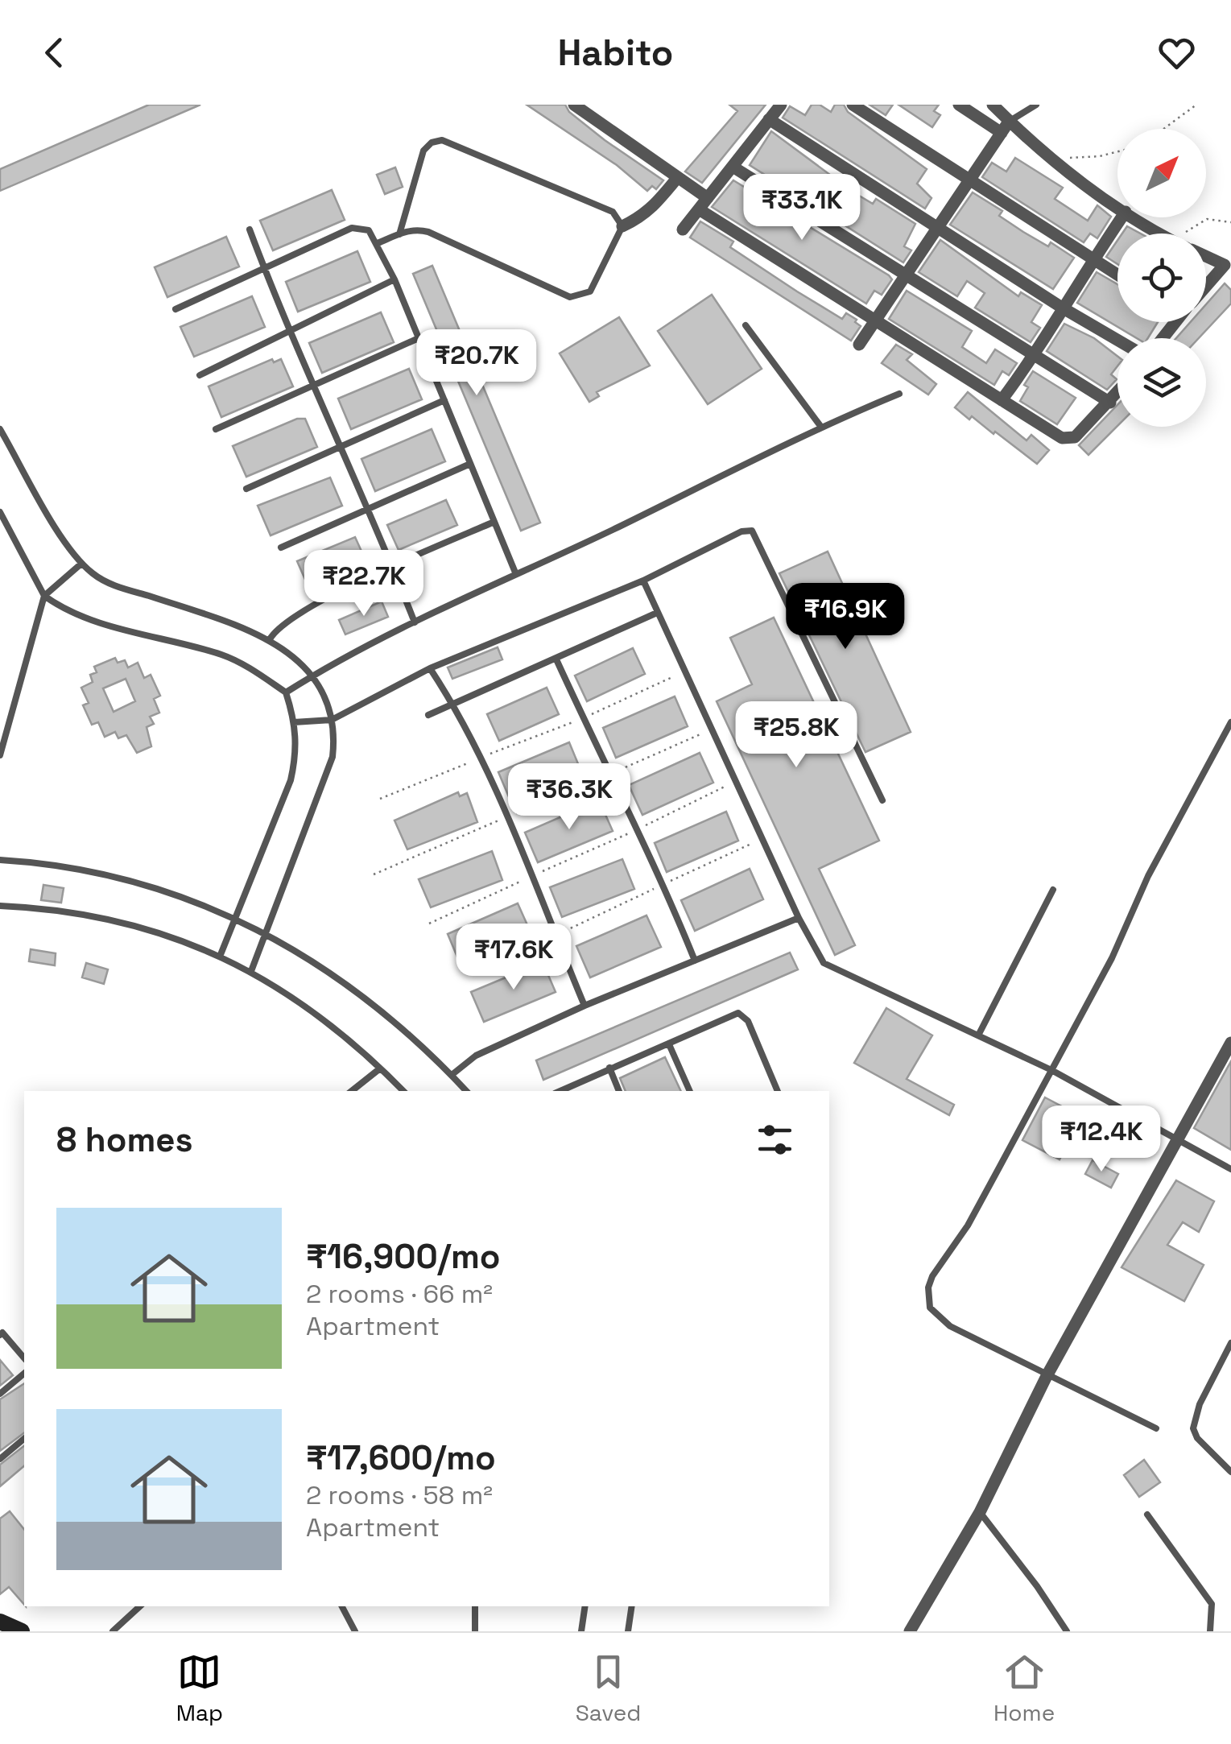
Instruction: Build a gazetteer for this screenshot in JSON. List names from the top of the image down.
{
  "north": "top right",
  "page": {
    "header": "Habito",
    "price": [
      "₹33.1K",
      "₹20.7K",
      "₹22.7K",
      "₹16.9K",
      "₹25.8K",
      "₹36.3K",
      "₹17.6K",
      "₹12.4K"
    ],
    "heading": "8 homes",
    "list": [
      {
        "name": "₹16,900/mo",
        "note": "2 rooms · 66 m² · Apartment"
      },
      {
        "name": "₹17,600/mo",
        "note": "2 rooms · 58 m² · Apartment"
      }
    ],
    "tabs": ["Map", "Saved", "Home"]
  }
}
